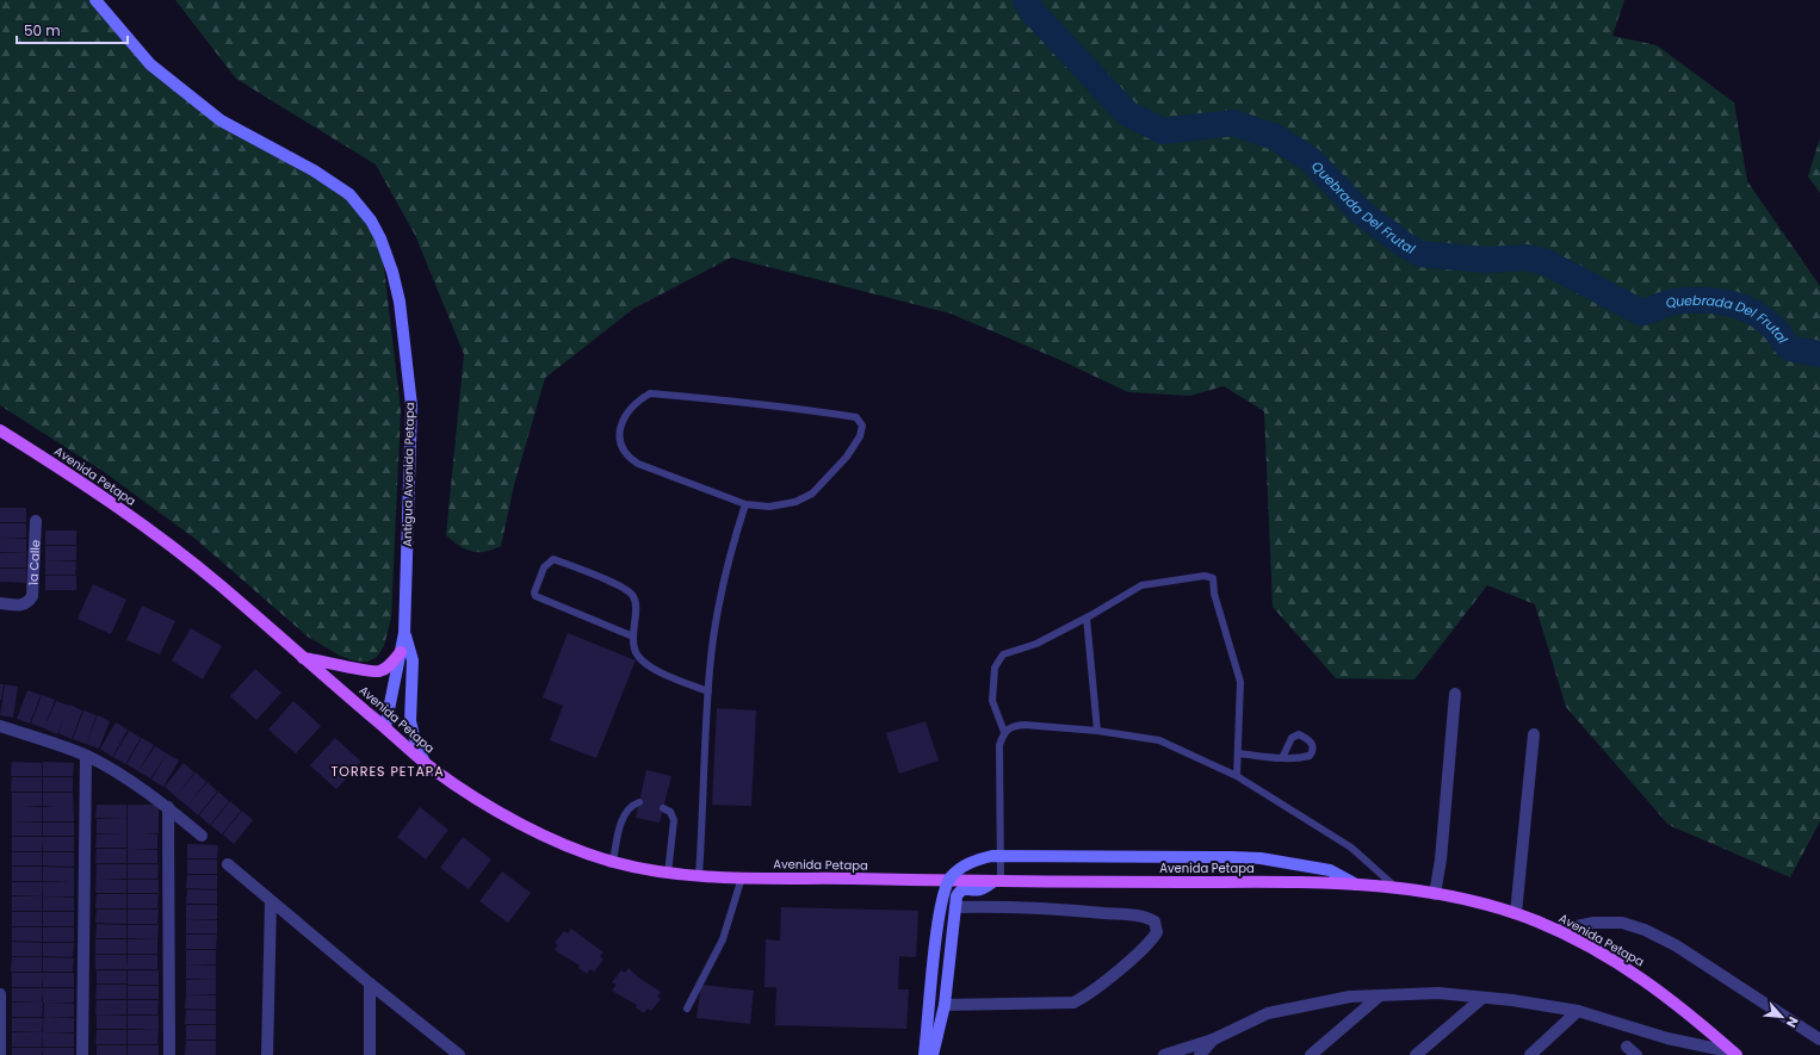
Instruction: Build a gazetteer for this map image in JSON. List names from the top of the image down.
{
  "streets": {
    "main road": ["Antigua Avenida Petapa", "Avenida Petapa"],
    "street": ["1a Calle"]
  },
  "crossings": [
    ["Antigua Avenida Petapa", "Avenida Petapa"]
  ],
  "districts": ["TORRES PETAPA"],
  "water": ["Quebrada Del Frutal"],
  "scale_bar": "50 m",
  "north": "bottom right"
}
